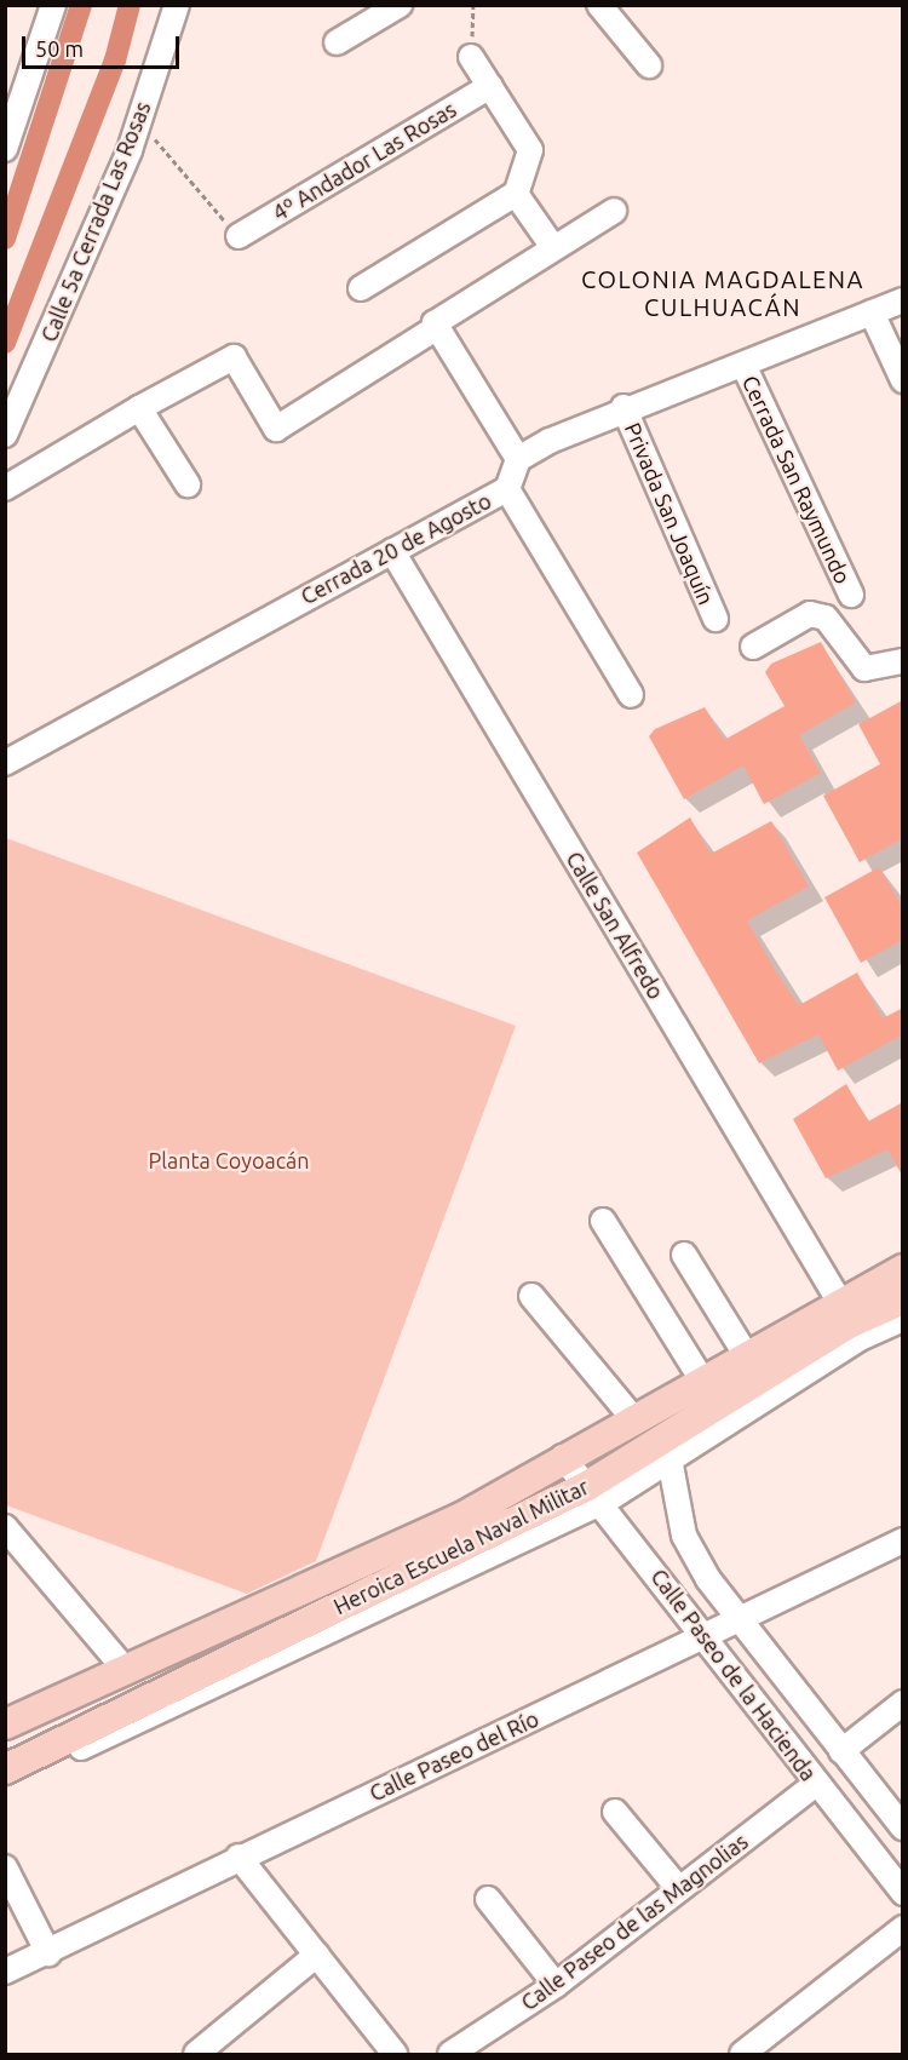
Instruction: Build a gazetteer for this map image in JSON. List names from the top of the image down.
{
  "streets": {
    "main road": ["Heroica Escuela Naval Militar"],
    "street": [
      "4º Andador Las Rosas",
      "Calle 5a Cerrada Las Rosas",
      "Cerrada San Raymundo",
      "Privada San Joaquín",
      "Cerrada 20 de Agosto",
      "Calle San Alfredo",
      "Calle Paseo de la Hacienda",
      "Calle Paseo del Río",
      "Calle Paseo de las Magnolias"
    ]
  },
  "crossings": [
    ["Cerrada 20 de Agosto", "Calle San Alfredo"],
    ["Calle San Alfredo", "Heroica Escuela Naval Militar"],
    ["Heroica Escuela Naval Militar", "Calle Paseo de la Hacienda"],
    ["Calle Paseo de la Hacienda", "Calle Paseo del Río"],
    ["Calle Paseo de la Hacienda", "Calle Paseo de las Magnolias"]
  ],
  "districts": ["COLONIA MAGDALENA CULHUACÁN"],
  "parks": ["Planta Coyoacán"],
  "scale_bar": "50 m"
}
